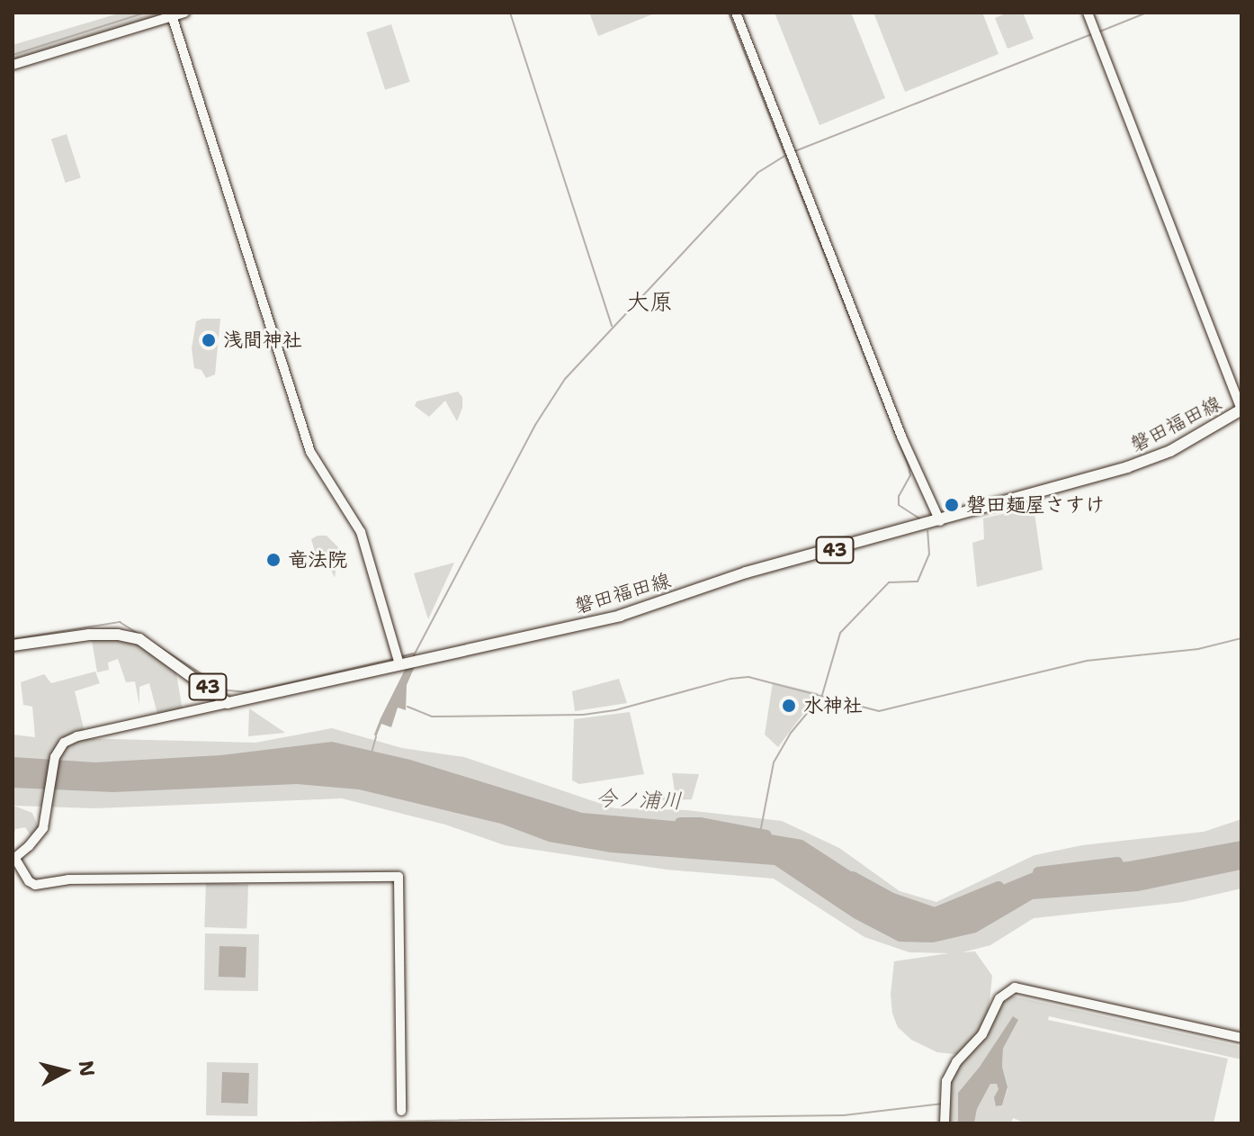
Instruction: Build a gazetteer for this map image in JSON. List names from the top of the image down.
{
  "streets": {
    "main road": ["磐田福田線", "43"]
  },
  "crossings": [
    ["磐田福田線", "43"]
  ],
  "districts": ["大原"],
  "water": ["今ノ浦川"],
  "places": [
    "浅間神社",
    "磐田麺屋さすけ",
    "竜法院",
    "水神社"
  ],
  "north": "right"
}
